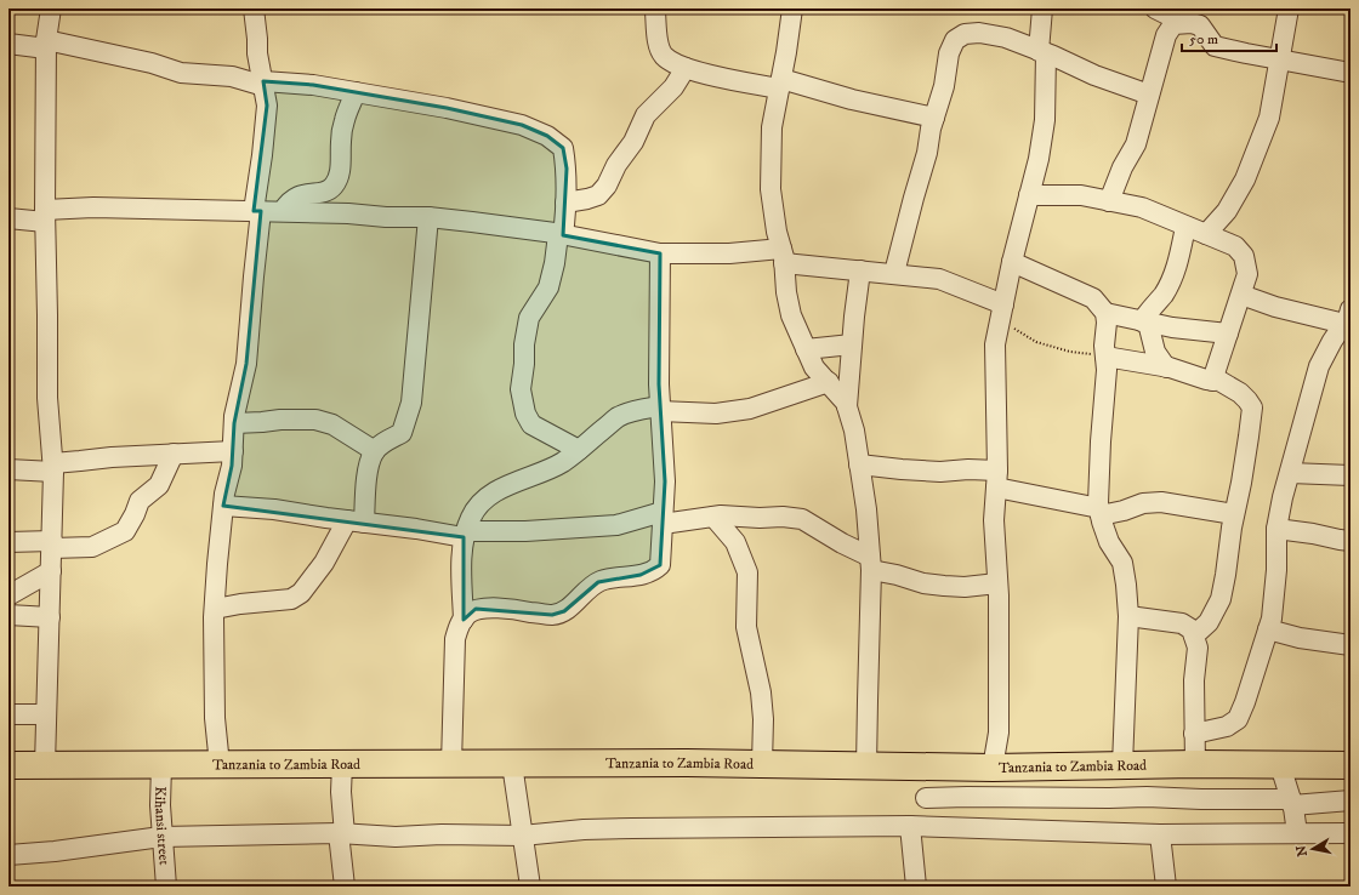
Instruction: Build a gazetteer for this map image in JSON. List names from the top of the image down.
{
  "streets": {
    "highway": ["Tanzania to Zambia Road"],
    "street": ["Kihansi street"]
  },
  "crossings": [
    ["Tanzania to Zambia Road", "Kihansi street"]
  ],
  "scale_bar": "50 m",
  "north": "left"
}
